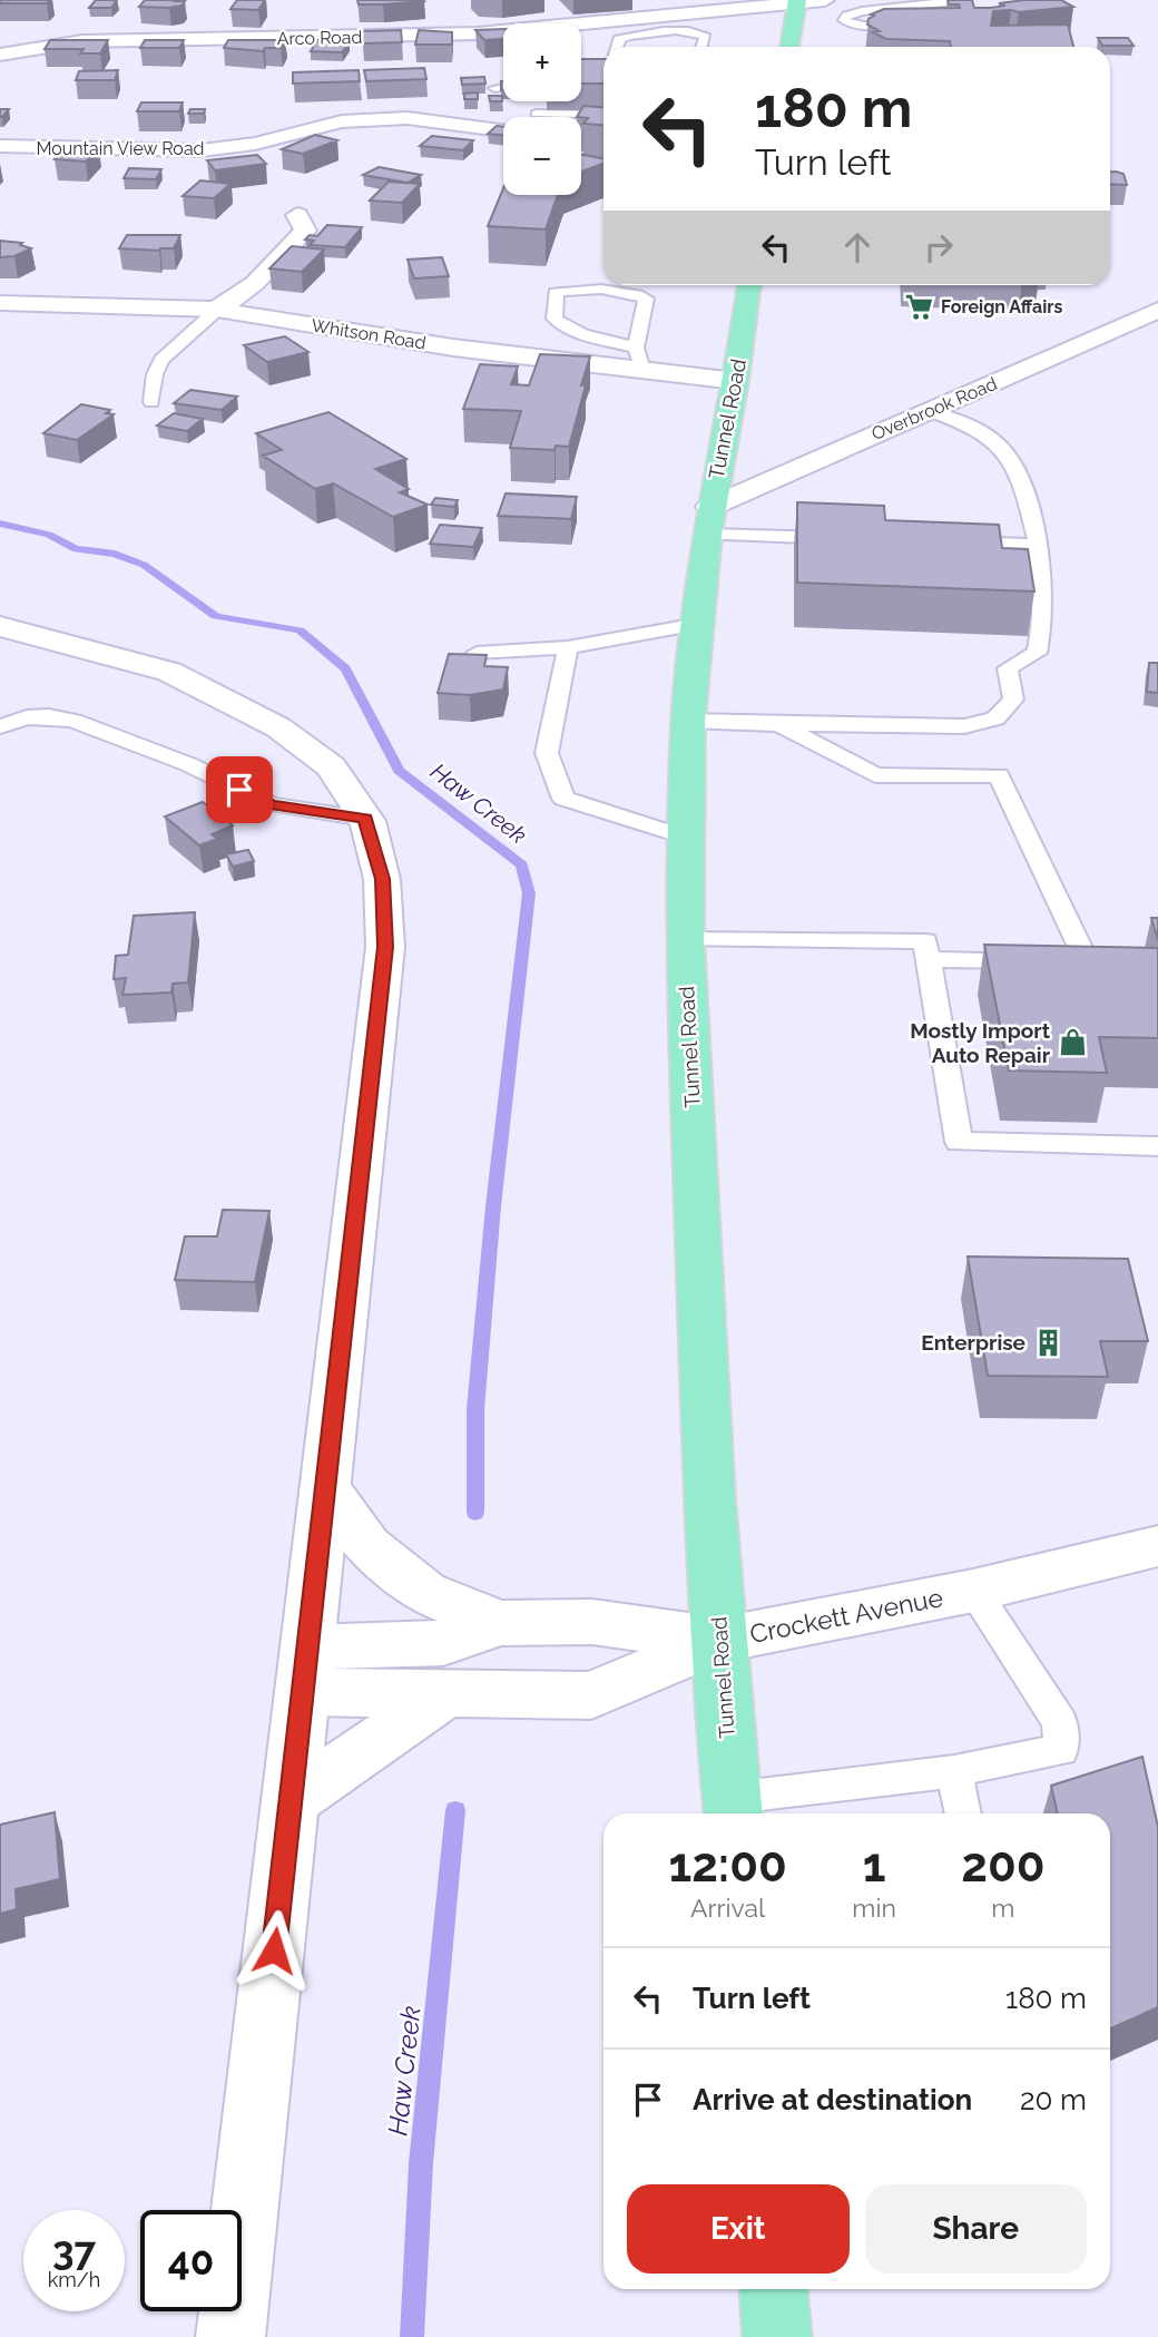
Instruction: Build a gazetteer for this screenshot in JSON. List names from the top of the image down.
{
  "streets": {
    "main road": ["Tunnel Road"],
    "street": [
      "Arco Road",
      "Mountain View Road",
      "Whitson Road",
      "Overbrook Road",
      "Crockett Avenue"
    ]
  },
  "crossings": [
    ["Whitson Road", "Tunnel Road"],
    ["Overbrook Road", "Tunnel Road"],
    ["Tunnel Road", "Crockett Avenue"]
  ],
  "water": ["Haw Creek"],
  "places": {
    "supermarket": ["Foreign Affairs"],
    "shop": ["Mostly Import Auto Repair"],
    "building": ["Enterprise"]
  },
  "page": {
    "map_buttons": ["+", "−"],
    "turn": ["180 m", "Turn left"],
    "eta": [
      "12:00",
      "Arrival",
      "1",
      "min",
      "200",
      "m"
    ],
    "list": [
      {
        "name": "Turn left",
        "value": "180 m"
      },
      {
        "name": "Arrive at destination",
        "value": "20 m"
      }
    ],
    "buttons": ["Exit", "Share"],
    "speed": "37 km/h",
    "limit": "40"
  }
}
